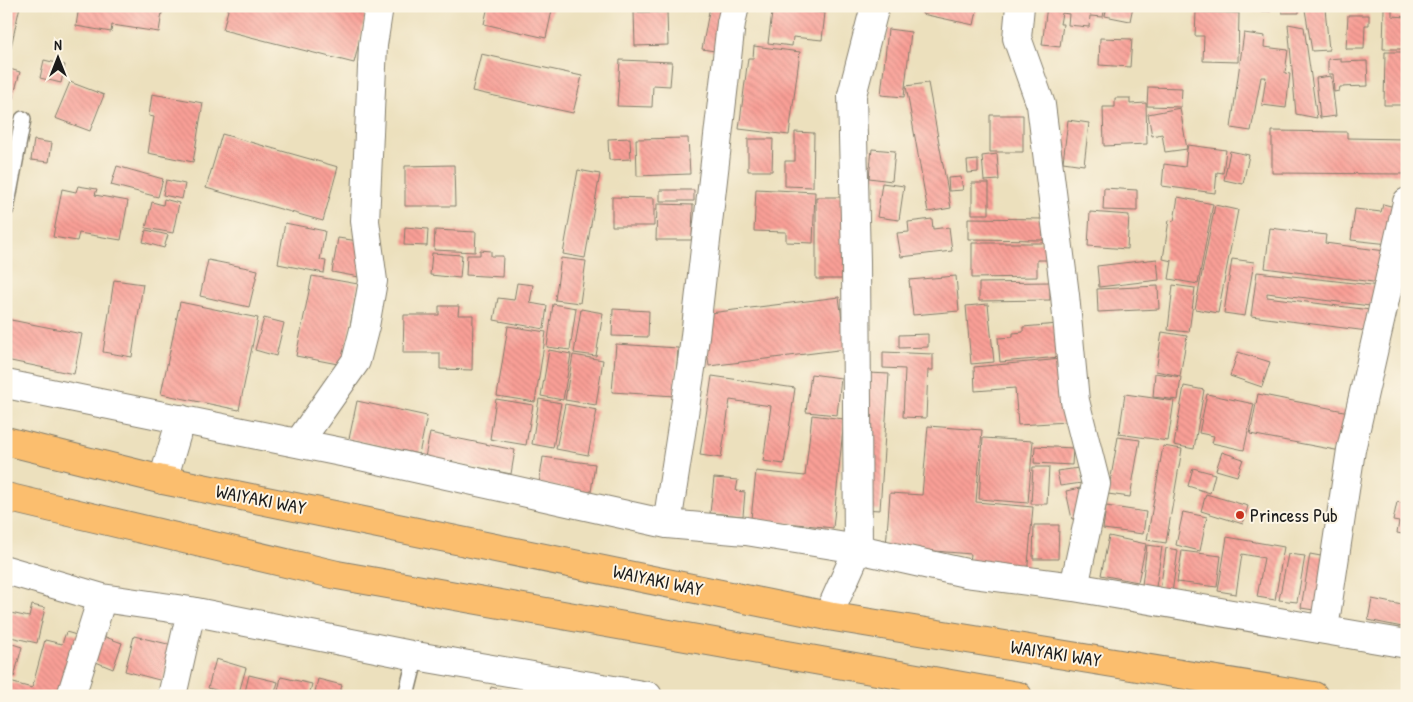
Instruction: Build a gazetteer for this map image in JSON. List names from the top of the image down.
{
  "streets": {
    "highway": ["WAIYAKI WAY"]
  },
  "places": ["Princess Pub"],
  "north": "top"
}
